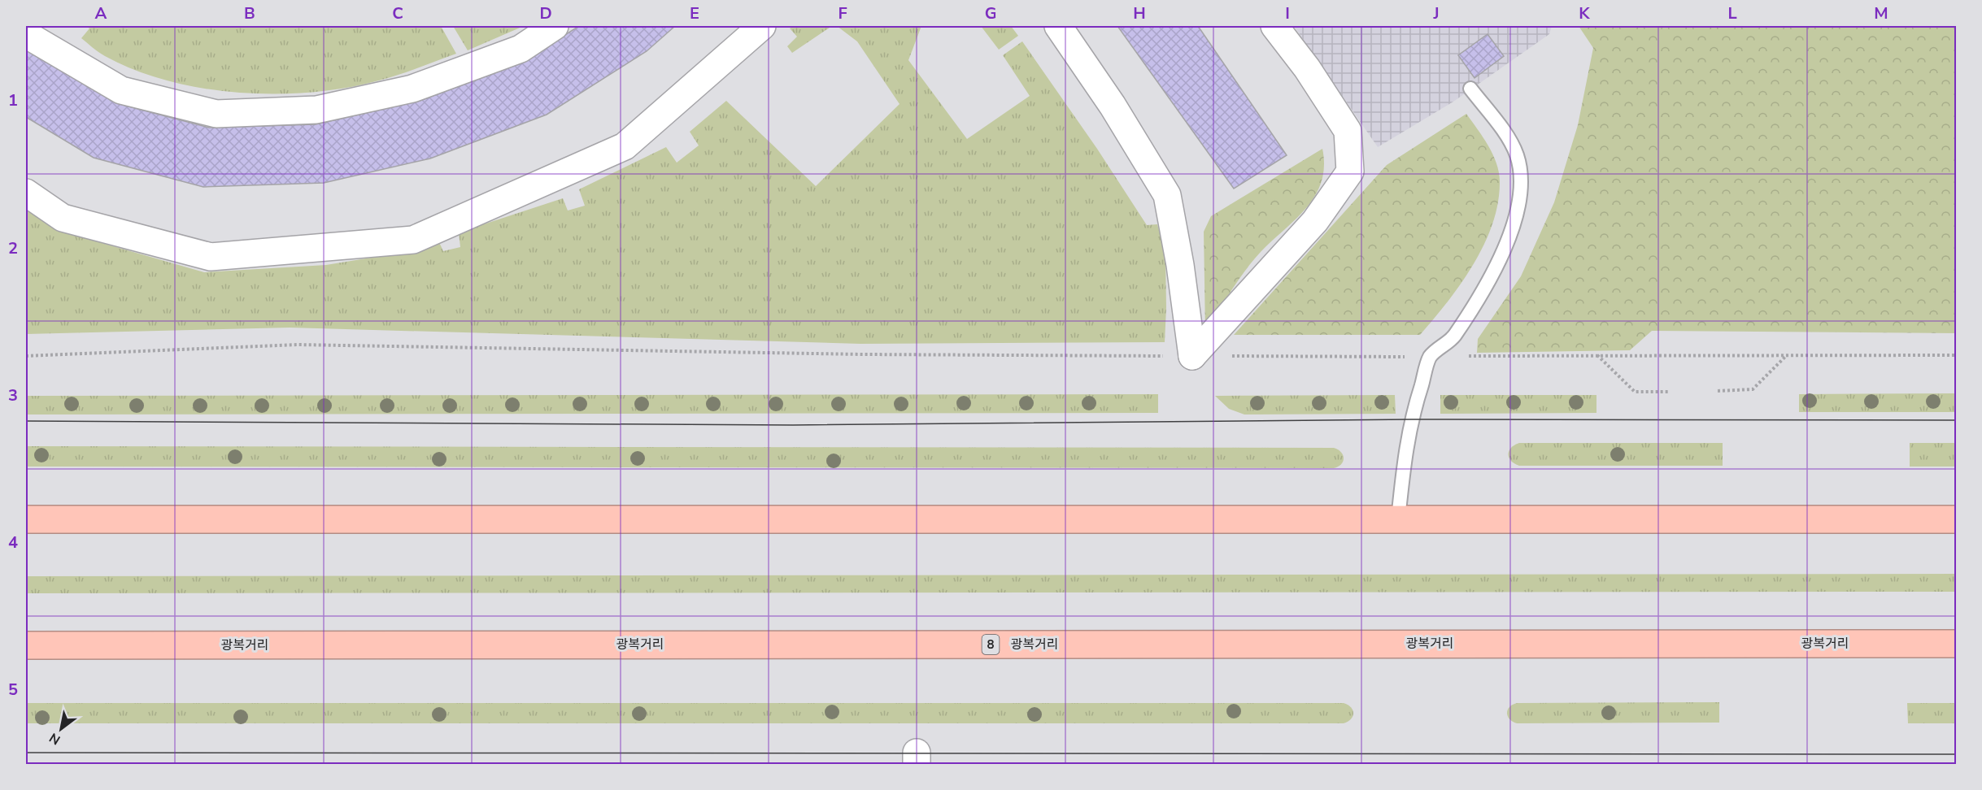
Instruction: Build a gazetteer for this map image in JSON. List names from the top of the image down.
{
  "streets": {
    "highway": ["광복거리", "8"]
  },
  "north": "bottom left",
  "grid": {
    "columns": [
      "A",
      "B",
      "C",
      "D",
      "E",
      "F",
      "G",
      "H",
      "I",
      "J",
      "K",
      "L",
      "M"
    ],
    "rows": [
      "1",
      "2",
      "3",
      "4",
      "5"
    ]
  }
}
